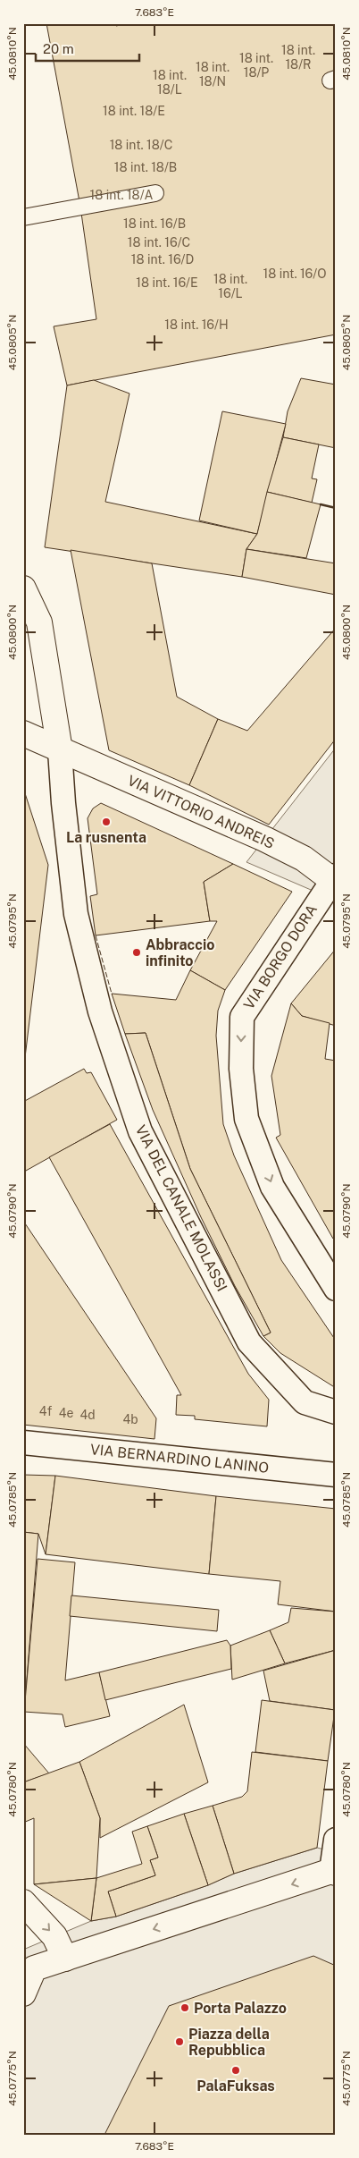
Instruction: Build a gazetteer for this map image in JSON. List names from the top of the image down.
{
  "streets": {
    "street": [
      "VIA VITTORIO ANDREIS",
      "VIA BORGO DORA",
      "VIA DEL CANALE MOLASSI",
      "VIA BERNARDINO LANINO"
    ]
  },
  "crossings": [
    ["VIA VITTORIO ANDREIS", "VIA BORGO DORA"],
    ["VIA VITTORIO ANDREIS", "VIA DEL CANALE MOLASSI"]
  ],
  "one_way": ["VIA BORGO DORA"],
  "places": [
    "La rusnenta",
    "Abbraccio infinito",
    "Porta Palazzo",
    "Piazza della Repubblica",
    "PalaFuksas"
  ],
  "house_numbers": [
    "18 int. 18/R",
    "18 int. 18/P",
    "18 int. 18/N",
    "18 int. 18/L",
    "18 int. 18/E",
    "18 int. 18/C",
    "18 int. 18/B",
    "18 int. 18/A",
    "18 int. 16/B",
    "18 int. 16/C",
    "18 int. 16/D",
    "18 int. 16/O",
    "18 int. 16/L",
    "18 int. 16/E",
    "18 int. 16/H",
    "4f",
    "4e",
    "4d",
    "4b"
  ],
  "scale_bar": "20 m",
  "coordinates": [
    "7.683°E",
    "45.0810°N",
    "45.0805°N",
    "45.0800°N",
    "45.0795°N",
    "45.0790°N",
    "45.0785°N",
    "45.0780°N",
    "45.0775°N"
  ]
}
